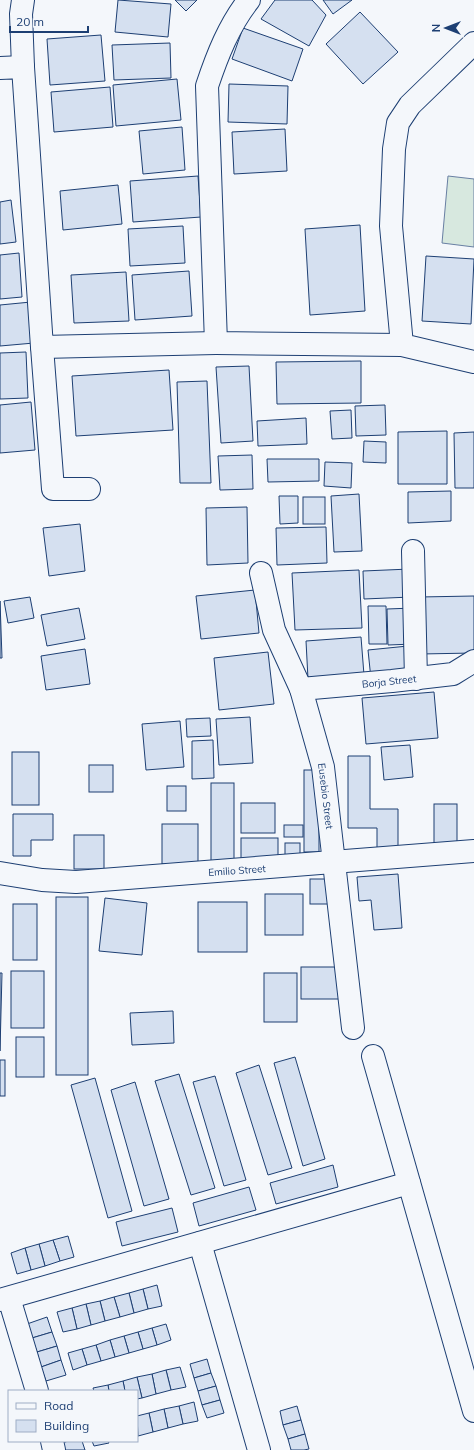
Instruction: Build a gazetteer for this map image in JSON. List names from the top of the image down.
{
  "streets": {
    "street": ["Borja Street", "Eusebio Street", "Emilio Street"]
  },
  "crossings": [
    ["Borja Street", "Eusebio Street"],
    ["Eusebio Street", "Emilio Street"]
  ],
  "legend": ["Road", "Building"],
  "scale_bar": "20 m",
  "north": "left"
}
